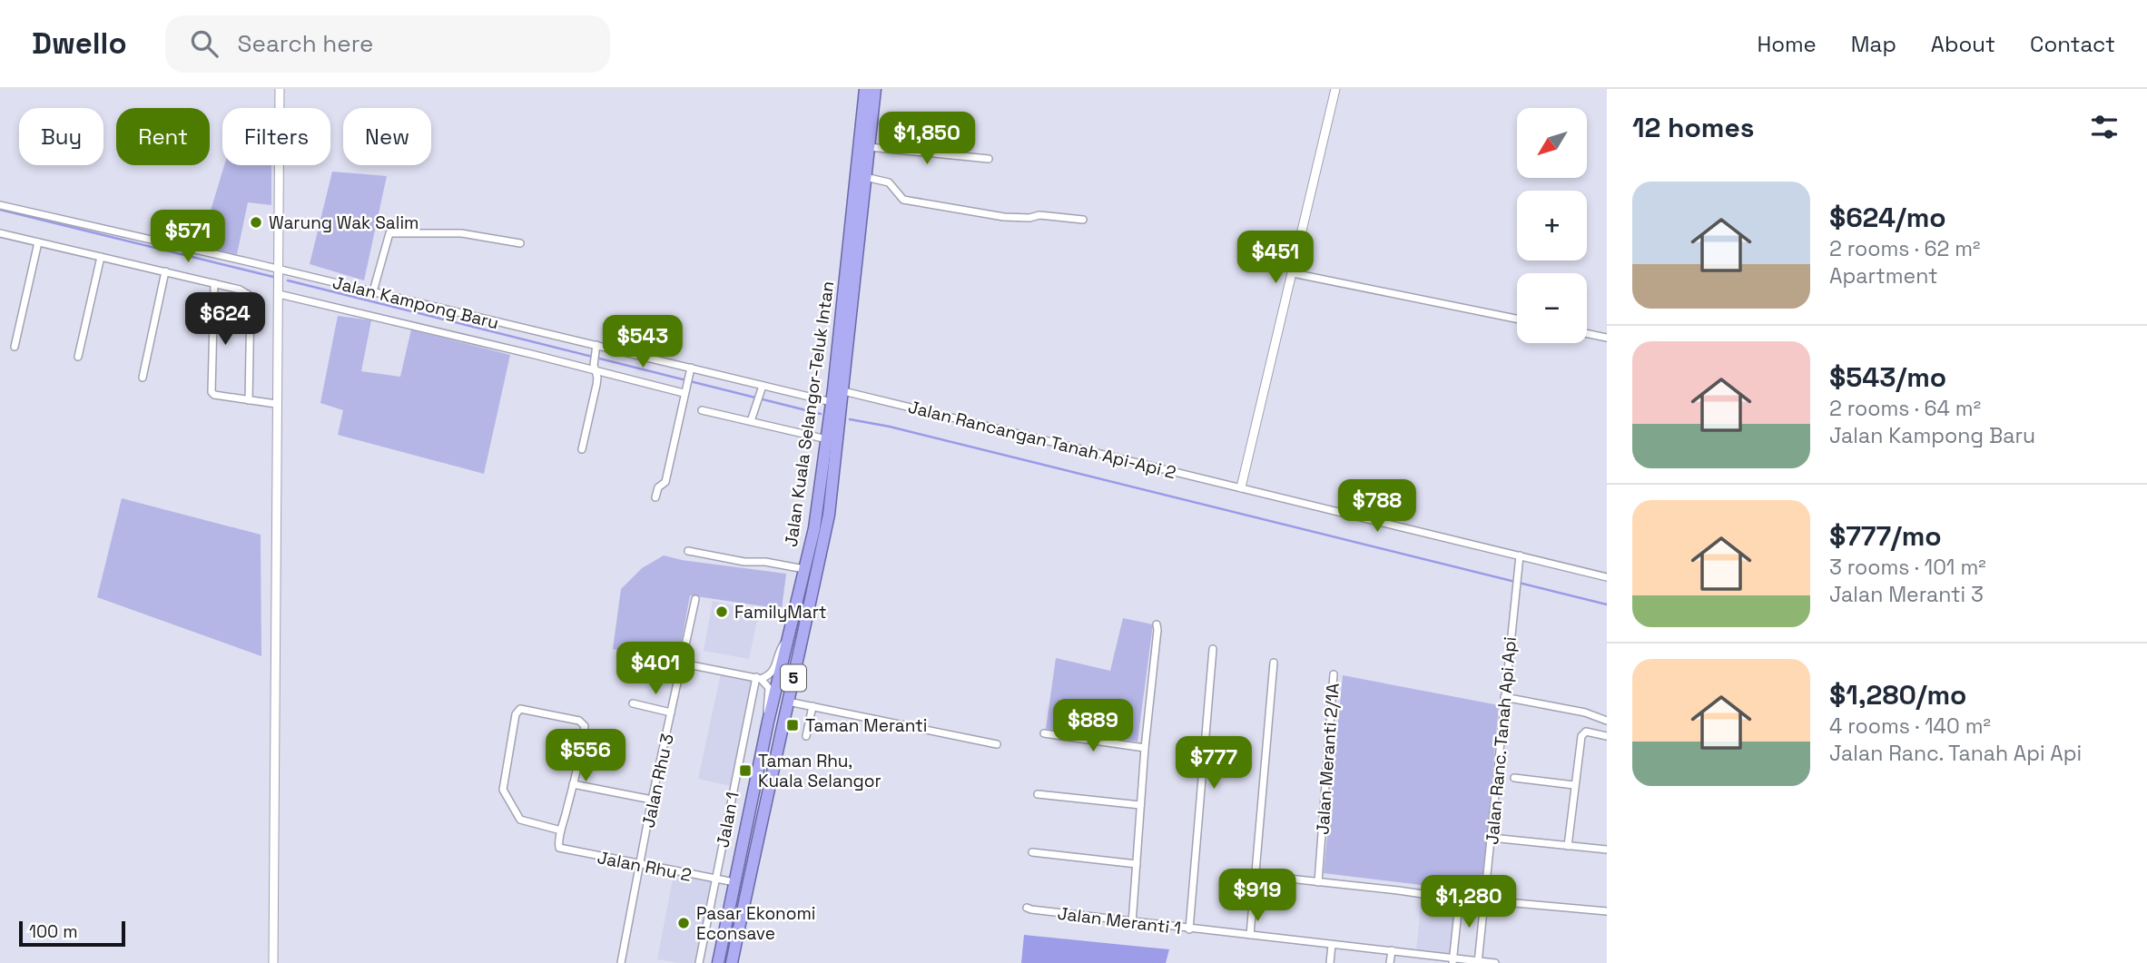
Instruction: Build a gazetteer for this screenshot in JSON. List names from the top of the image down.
{
  "streets": {
    "highway": ["Jalan Kuala Selangor-Teluk Intan", "5"],
    "street": [
      "Jalan Kampong Baru",
      "Jalan Rancangan Tanah Api-Api 2",
      "Jalan Ranc. Tanah Api Api",
      "Jalan Meranti 2/1A",
      "Jalan Rhu 3",
      "Jalan 1",
      "Jalan Rhu 2",
      "Jalan Meranti 1"
    ]
  },
  "crossings": [
    ["Jalan Kampong Baru", "Jalan Kuala Selangor-Teluk Intan"],
    ["Jalan Kuala Selangor-Teluk Intan", "Jalan Rancangan Tanah Api-Api 2"],
    ["Jalan Kuala Selangor-Teluk Intan", "Jalan Rhu 2"],
    ["Jalan Rancangan Tanah Api-Api 2", "Jalan Ranc. Tanah Api Api"],
    ["Jalan Ranc. Tanah Api Api", "Jalan Meranti 1"],
    ["Jalan Rhu 3", "Jalan Rhu 2"],
    ["Jalan 1", "Jalan Rhu 2"]
  ],
  "places": {
    "other": ["Warung Wak Salim", "FamilyMart", "Pasar Ekonomi Econsave"],
    "transit": ["Taman Meranti", "Taman Rhu, Kuala Selangor"]
  },
  "scale_bar": "100 m",
  "north": "bottom left",
  "page": {
    "header": "Dwello",
    "search": "Search here",
    "nav": [
      "Home",
      "Map",
      "About",
      "Contact"
    ],
    "heading": "12 homes",
    "map_buttons": ["+", "−"],
    "chip": [
      "Buy",
      "Rent",
      "Filters",
      "New"
    ],
    "price": [
      "$1,850",
      "$571",
      "$451",
      "$624",
      "$543",
      "$788",
      "$401",
      "$889",
      "$556",
      "$777",
      "$919",
      "$1,280"
    ],
    "list": [
      {
        "name": "$624/mo",
        "note": "2 rooms · 62 m² · Apartment"
      },
      {
        "name": "$543/mo",
        "note": "2 rooms · 64 m² · Jalan Kampong Baru"
      },
      {
        "name": "$777/mo",
        "note": "3 rooms · 101 m² · Jalan Meranti 3"
      },
      {
        "name": "$1,280/mo",
        "note": "4 rooms · 140 m² · Jalan Ranc. Tanah Api Api"
      }
    ],
    "scale": "100 m"
  }
}
